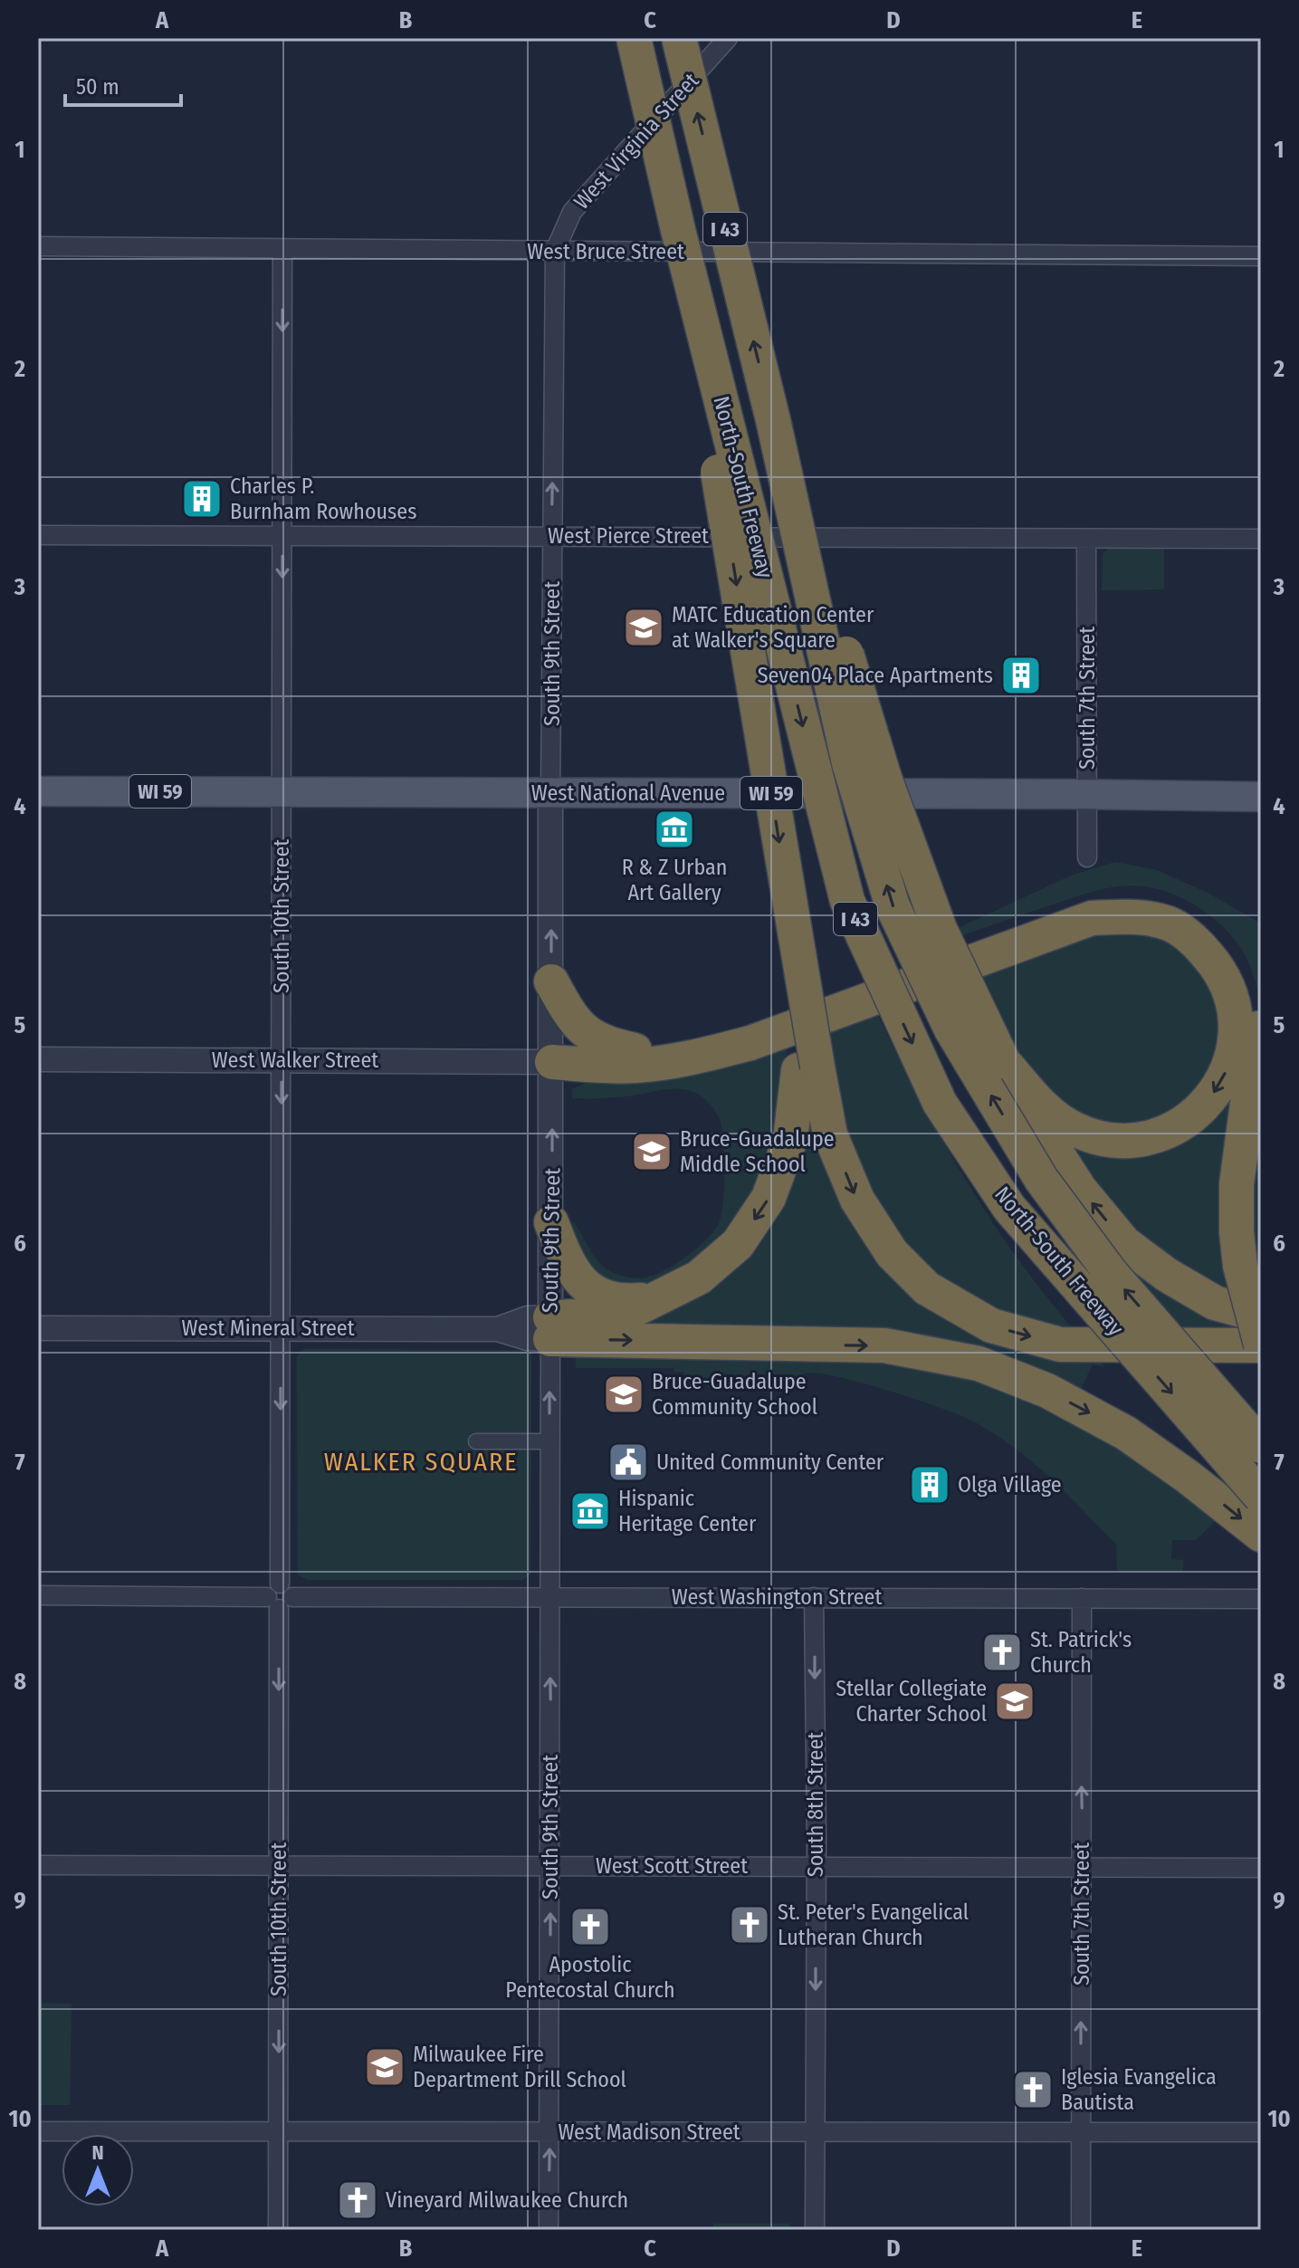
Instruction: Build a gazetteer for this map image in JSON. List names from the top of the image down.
{
  "streets": {
    "highway": ["I 43", "North-South Freeway"],
    "main road": ["WI 59", "West National Avenue"],
    "street": [
      "West Virginia Street",
      "West Bruce Street",
      "West Pierce Street",
      "South 9th Street",
      "South 7th Street",
      "South 10th Street",
      "West Walker Street",
      "West Mineral Street",
      "West Washington Street",
      "South 8th Street",
      "West Scott Street",
      "West Madison Street"
    ]
  },
  "crossings": [
    ["West Virginia Street", "West Bruce Street"],
    ["West Virginia Street", "South 9th Street"],
    ["West Bruce Street", "South 9th Street"],
    ["West Bruce Street", "South 10th Street"],
    ["West Pierce Street", "South 9th Street"],
    ["West Pierce Street", "South 7th Street"],
    ["West Pierce Street", "South 10th Street"],
    ["South 9th Street", "West National Avenue"],
    ["South 9th Street", "West Walker Street"],
    ["South 9th Street", "West Mineral Street"],
    ["South 9th Street", "West Washington Street"],
    ["South 9th Street", "West Scott Street"],
    ["South 9th Street", "West Madison Street"],
    ["South 7th Street", "West National Avenue"],
    ["South 7th Street", "West Washington Street"],
    ["South 7th Street", "West Scott Street"],
    ["South 7th Street", "West Madison Street"],
    ["West National Avenue", "South 10th Street"],
    ["South 10th Street", "West Walker Street"],
    ["South 10th Street", "West Mineral Street"],
    ["South 10th Street", "West Washington Street"],
    ["South 10th Street", "West Scott Street"],
    ["South 10th Street", "West Madison Street"],
    ["West Washington Street", "South 8th Street"],
    ["South 8th Street", "West Scott Street"],
    ["South 8th Street", "West Madison Street"]
  ],
  "one_way": [
    "South 9th Street",
    "South 7th Street",
    "South 10th Street",
    "South 8th Street"
  ],
  "districts": ["WALKER SQUARE"],
  "places": {
    "building": ["Charles P. Burnham Rowhouses", "Seven04 Place Apartments", "Olga Village"],
    "school or university": [
      "MATC Education Center at Walker's Square",
      "Bruce-Guadalupe Middle School",
      "Bruce-Guadalupe Community School",
      "Stellar Collegiate Charter School",
      "Milwaukee Fire Department Drill School"
    ],
    "museum": ["R & Z Urban Art Gallery", "Hispanic Heritage Center"],
    "public building": ["United Community Center"],
    "church": [
      "St. Patrick's Church",
      "St. Peter's Evangelical Lutheran Church",
      "Apostolic Pentecostal Church",
      "Iglesia Evangelica Bautista",
      "Vineyard Milwaukee Church"
    ]
  },
  "scale_bar": "50 m",
  "north": "top",
  "grid": {
    "columns": [
      "A",
      "B",
      "C",
      "D",
      "E"
    ],
    "rows": [
      "1",
      "2",
      "3",
      "4",
      "5",
      "6",
      "7",
      "8",
      "9",
      "10"
    ]
  }
}
